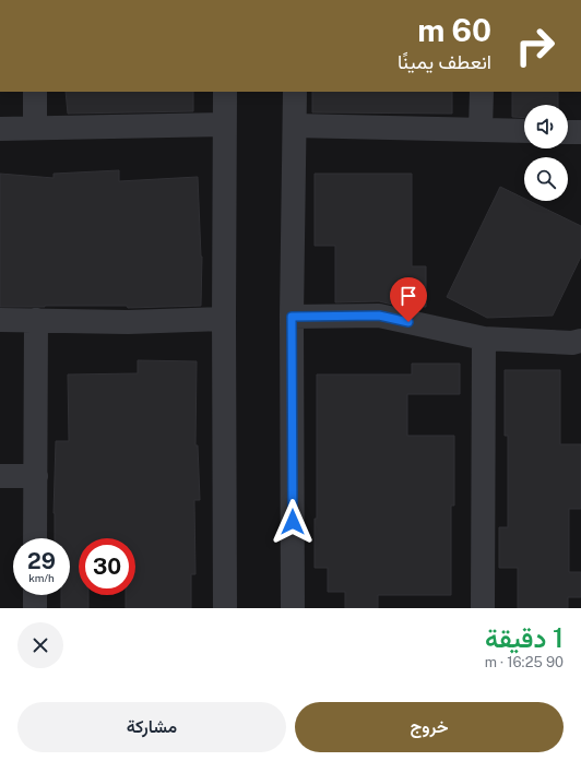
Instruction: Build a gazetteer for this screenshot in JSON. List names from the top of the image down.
{
  "page": {
    "turn": ["60 m", "انعطف يمينًا"],
    "speed": "29 km/h",
    "limit": "30",
    "heading": ["1 دقيقة", "90 m · 16:25"],
    "buttons": ["خروج", "مشاركة"]
  }
}
